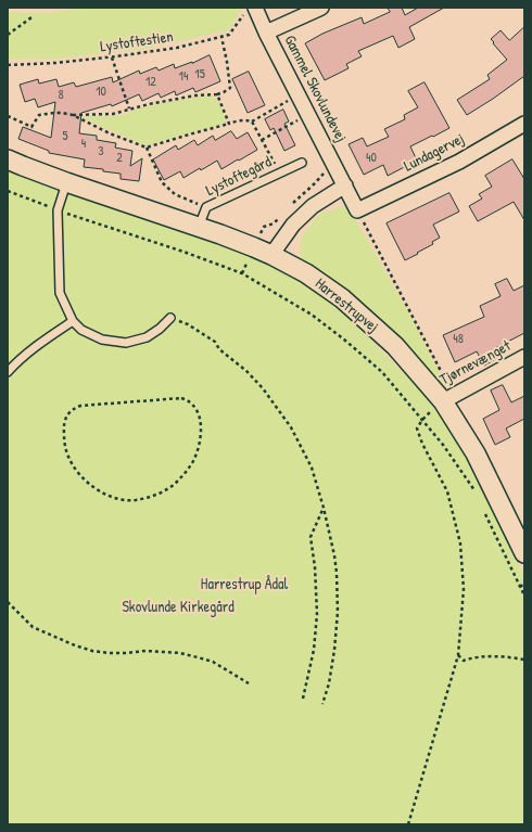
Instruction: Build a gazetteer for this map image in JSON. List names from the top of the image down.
{
  "streets": {
    "street": [
      "Gammel Skovlundevej",
      "Lundagervej",
      "Harrestrupvej",
      "Tjørnevænget"
    ],
    "lane": ["Lystoftegård"],
    "path": ["Lystoftestien"]
  },
  "crossings": [
    ["Lystoftestien", "Gammel Skovlundevej"],
    ["Gammel Skovlundevej", "Lundagervej"],
    ["Lystoftegård", "Harrestrupvej"],
    ["Harrestrupvej", "Tjørnevænget"]
  ],
  "parks": ["Harrestrup Ådal", "Skovlunde Kirkegård"],
  "house_numbers": [
    "15",
    "14",
    "12",
    "10",
    "8",
    "5",
    "4",
    "3",
    "2",
    "40",
    "48"
  ]
}
